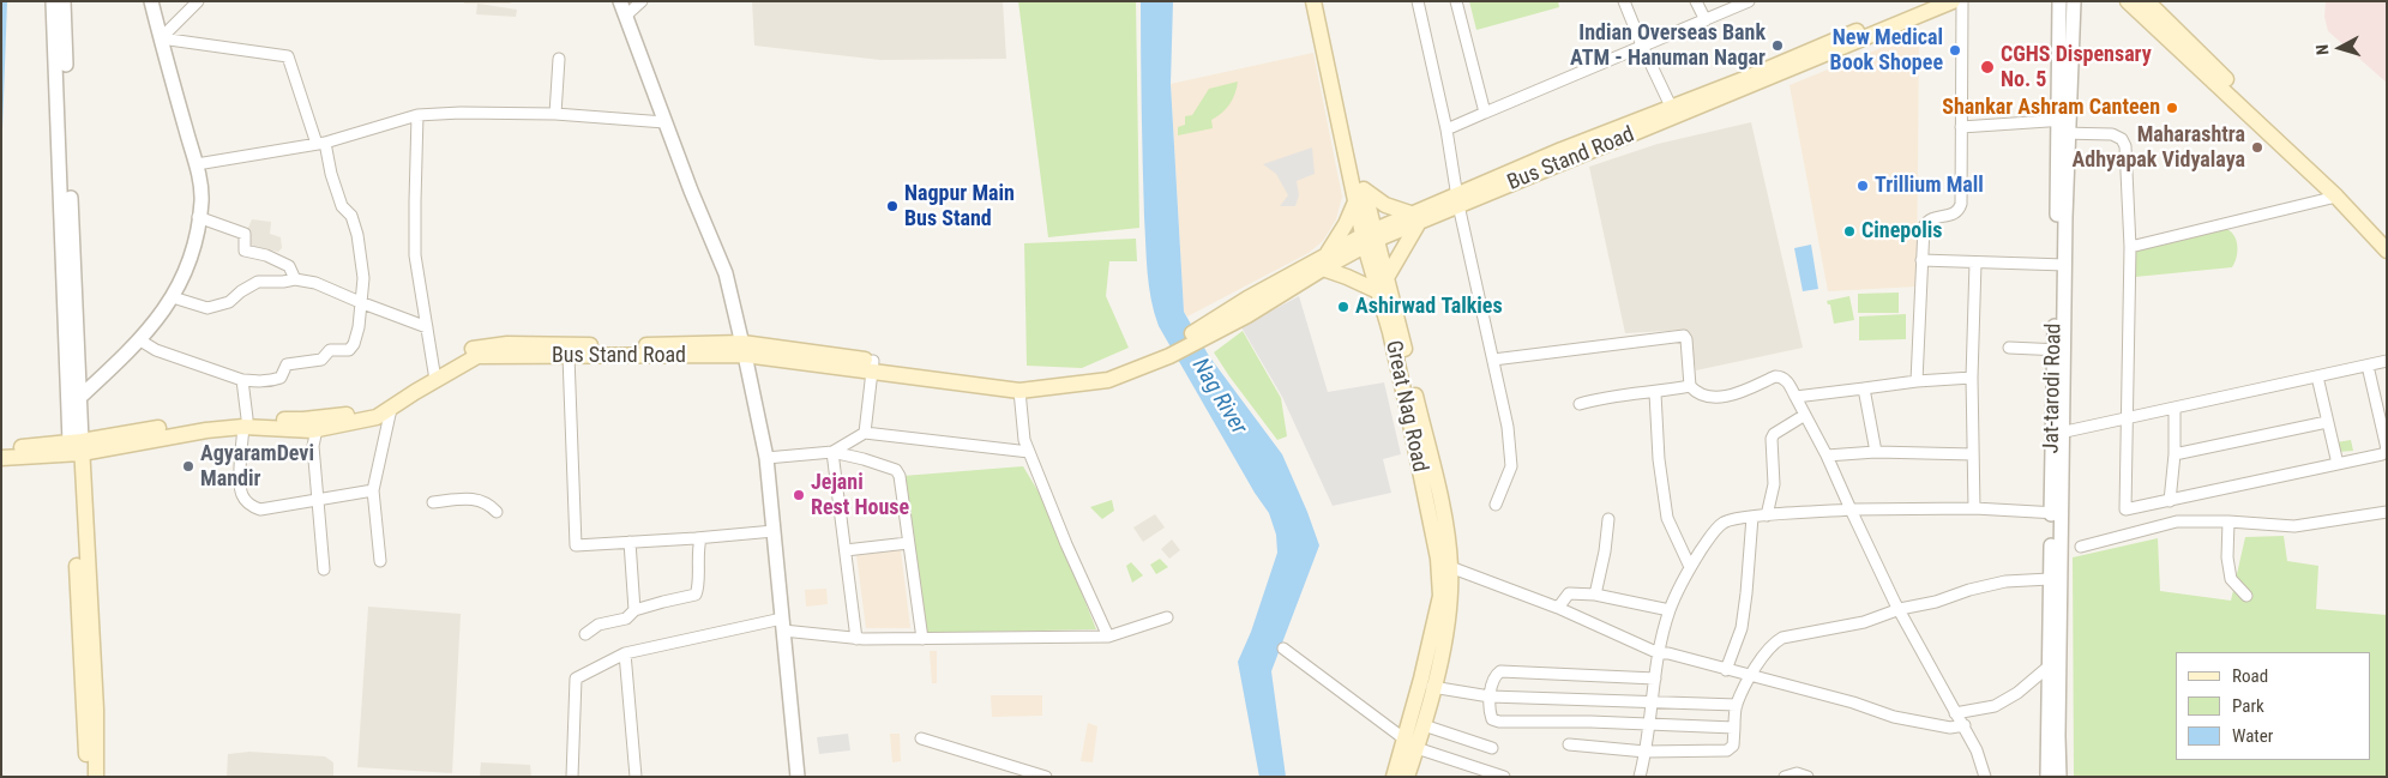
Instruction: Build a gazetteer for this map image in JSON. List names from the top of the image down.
{
  "streets": {
    "main road": ["Bus Stand Road", "Great Nag Road"],
    "street": ["Jat-tarodi Road"]
  },
  "crossings": [
    ["Bus Stand Road", "Great Nag Road"]
  ],
  "water": ["Nag River"],
  "places": [
    "Indian Overseas Bank ATM - Hanuman Nagar",
    "New Medical Book Shopee",
    "CGHS Dispensary No. 5",
    "Shankar Ashram Canteen",
    "Maharashtra Adhyapak Vidyalaya",
    "Trillium Mall",
    "Nagpur Main Bus Stand",
    "Cinepolis",
    "Ashirwad Talkies",
    "AgyaramDevi Mandir",
    "Jejani Rest House"
  ],
  "legend": ["Road", "Park", "Water"],
  "north": "left"
}
